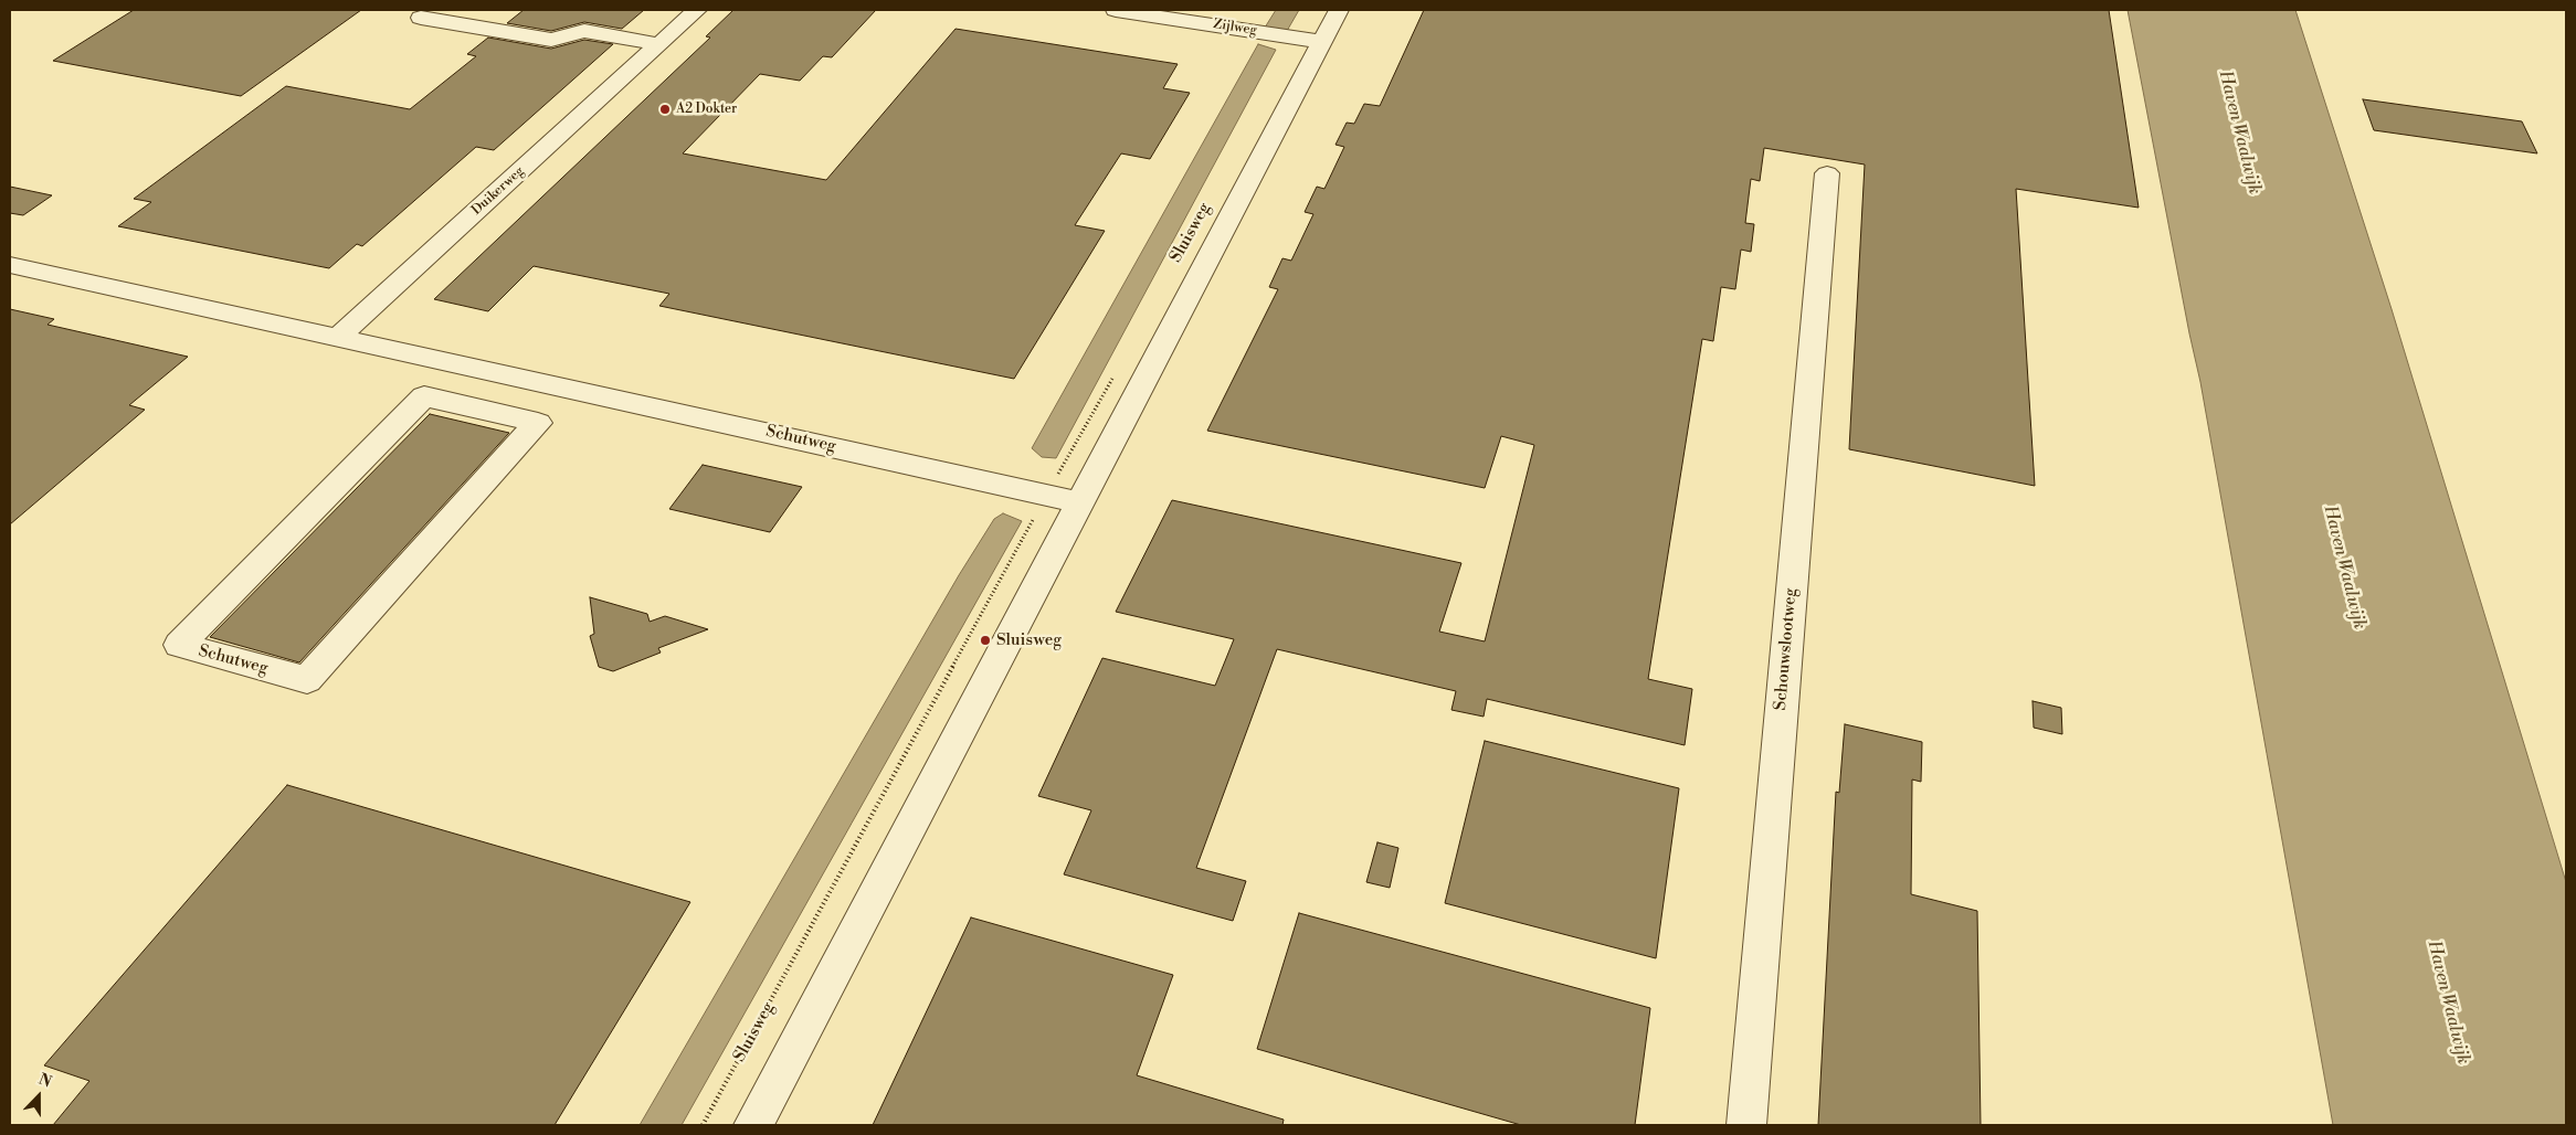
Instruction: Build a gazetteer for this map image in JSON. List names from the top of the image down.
{
  "streets": {
    "street": [
      "Zijlweg",
      "Duikerweg",
      "Sluisweg",
      "Schutweg",
      "Schouwslootweg"
    ]
  },
  "crossings": [
    ["Zijlweg", "Sluisweg"],
    ["Duikerweg", "Schutweg"],
    ["Sluisweg", "Schutweg"]
  ],
  "water": ["Haven Waalwijk"],
  "places": ["A2 Dokter", "Sluisweg"],
  "north": "top"
}
